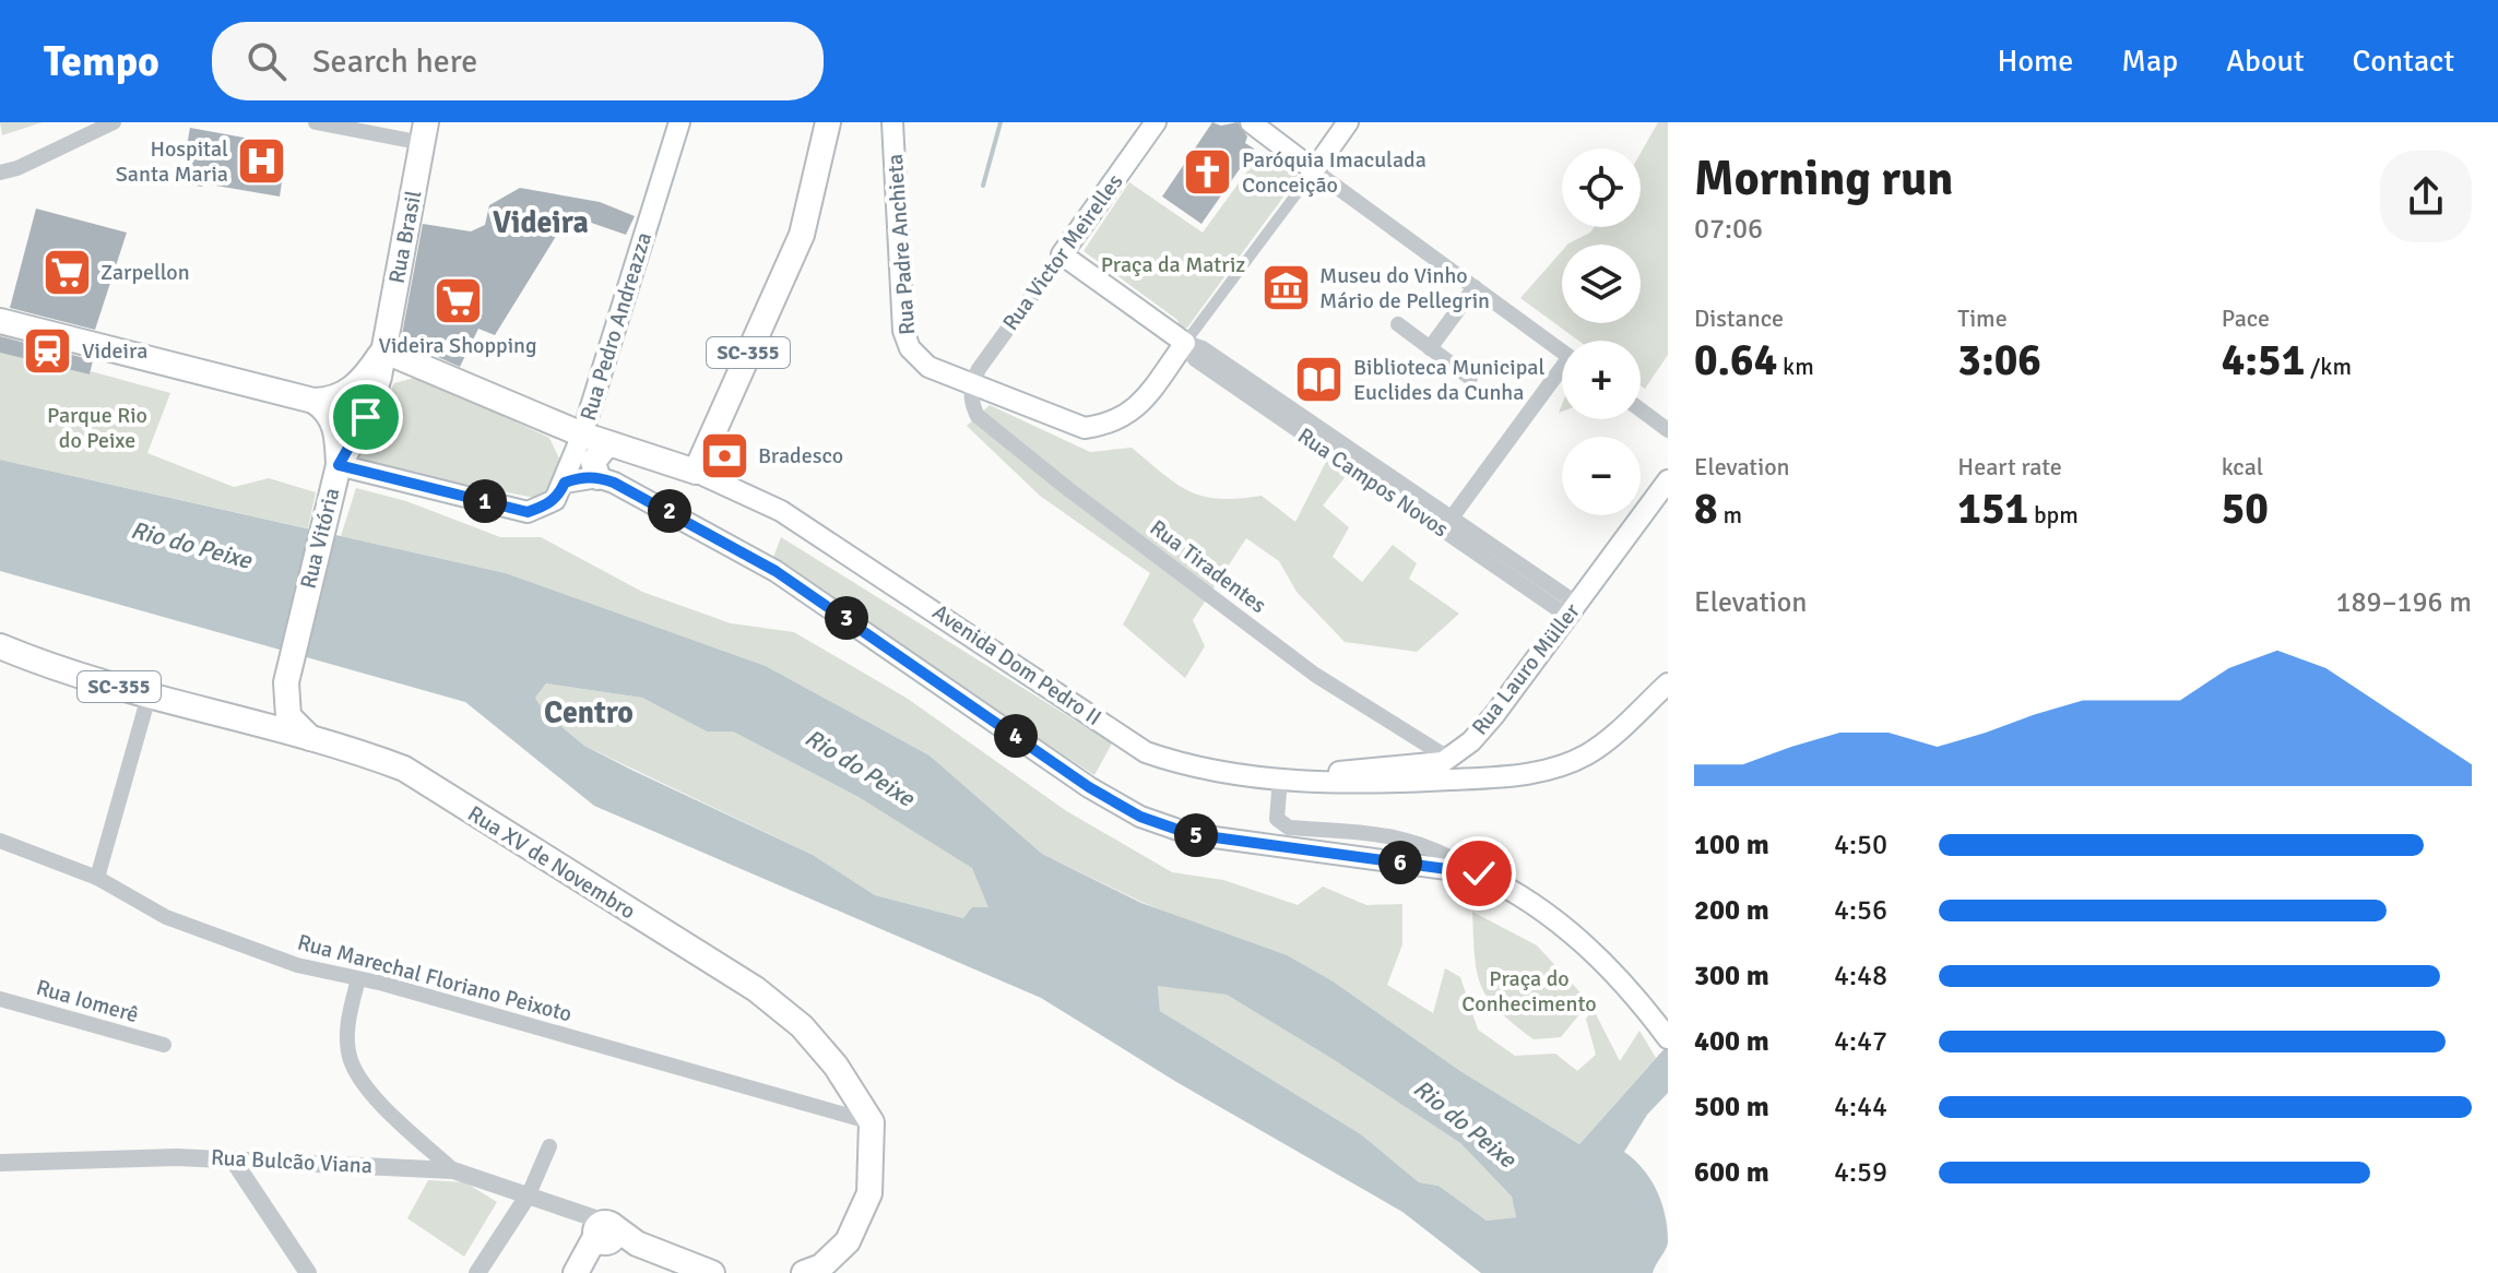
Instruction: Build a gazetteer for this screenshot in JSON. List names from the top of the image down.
{
  "streets": {
    "main road": [
      "Rua Brasil",
      "Rua Padre Anchieta",
      "Rua Victor Meirelles",
      "Rua Pedro Andreazza",
      "SC-355",
      "Rua Campos Novos",
      "Rua Vitória",
      "Avenida Dom Pedro II",
      "Rua Lauro Müller",
      "Rua XV de Novembro",
      "Rua Bulcão Viana"
    ],
    "street": ["Rua Tiradentes", "Rua Marechal Floriano Peixoto", "Rua Iomerê"]
  },
  "crossings": [
    ["Rua Brasil", "Rua Vitória"],
    ["Rua Brasil", "Avenida Dom Pedro II"],
    ["Rua Padre Anchieta", "Rua Victor Meirelles"],
    ["Rua Padre Anchieta", "Rua Campos Novos"],
    ["Rua Padre Anchieta", "Rua Tiradentes"],
    ["Rua Victor Meirelles", "Rua Campos Novos"],
    ["Rua Victor Meirelles", "Rua Tiradentes"],
    ["Rua Pedro Andreazza", "Rua Vitória"],
    ["Rua Pedro Andreazza", "Avenida Dom Pedro II"],
    ["SC-355", "Avenida Dom Pedro II"],
    ["Rua Campos Novos", "Rua Lauro Müller"],
    ["Rua Vitória", "Avenida Dom Pedro II"],
    ["Rua Vitória", "Rua XV de Novembro"],
    ["Rua Tiradentes", "Rua Lauro Müller"],
    ["Rua XV de Novembro", "Rua Marechal Floriano Peixoto"]
  ],
  "districts": ["Videira", "Centro"],
  "water": ["Rio do Peixe"],
  "parks": ["Praça da Matriz", "Parque Rio do Peixe", "Praça do Conhecimento"],
  "places": {
    "hospital": ["Hospital Santa Maria"],
    "church": ["Paróquia Imaculada Conceição"],
    "supermarket": ["Zarpellon", "Videira Shopping"],
    "museum": ["Museu do Vinho Mário de Pellegrin"],
    "station": ["Videira"],
    "library": ["Biblioteca Municipal Euclides da Cunha"],
    "bank": ["Bradesco"]
  },
  "page": {
    "header": "Tempo",
    "search": "Search here",
    "nav": [
      "Home",
      "Map",
      "About",
      "Contact"
    ],
    "heading": ["Morning run", "07:06"],
    "map_buttons": ["+", "−"],
    "stats": [
      ["Distance", "0.64 km"],
      ["Time", "3:06"],
      ["Pace", "4:51 /km"],
      ["Elevation", "8 m"],
      ["Heart rate", "151 bpm"],
      ["kcal", "50"]
    ],
    "pins": [
      "1",
      "2",
      "3",
      "4",
      "5",
      "6"
    ],
    "chart": ["Elevation", "189–196 m"],
    "list": [
      {
        "name": "100 m",
        "note": "4:50"
      },
      {
        "name": "200 m",
        "note": "4:56"
      },
      {
        "name": "300 m",
        "note": "4:48"
      },
      {
        "name": "400 m",
        "note": "4:47"
      },
      {
        "name": "500 m",
        "note": "4:44"
      },
      {
        "name": "600 m",
        "note": "4:59"
      }
    ]
  }
}
